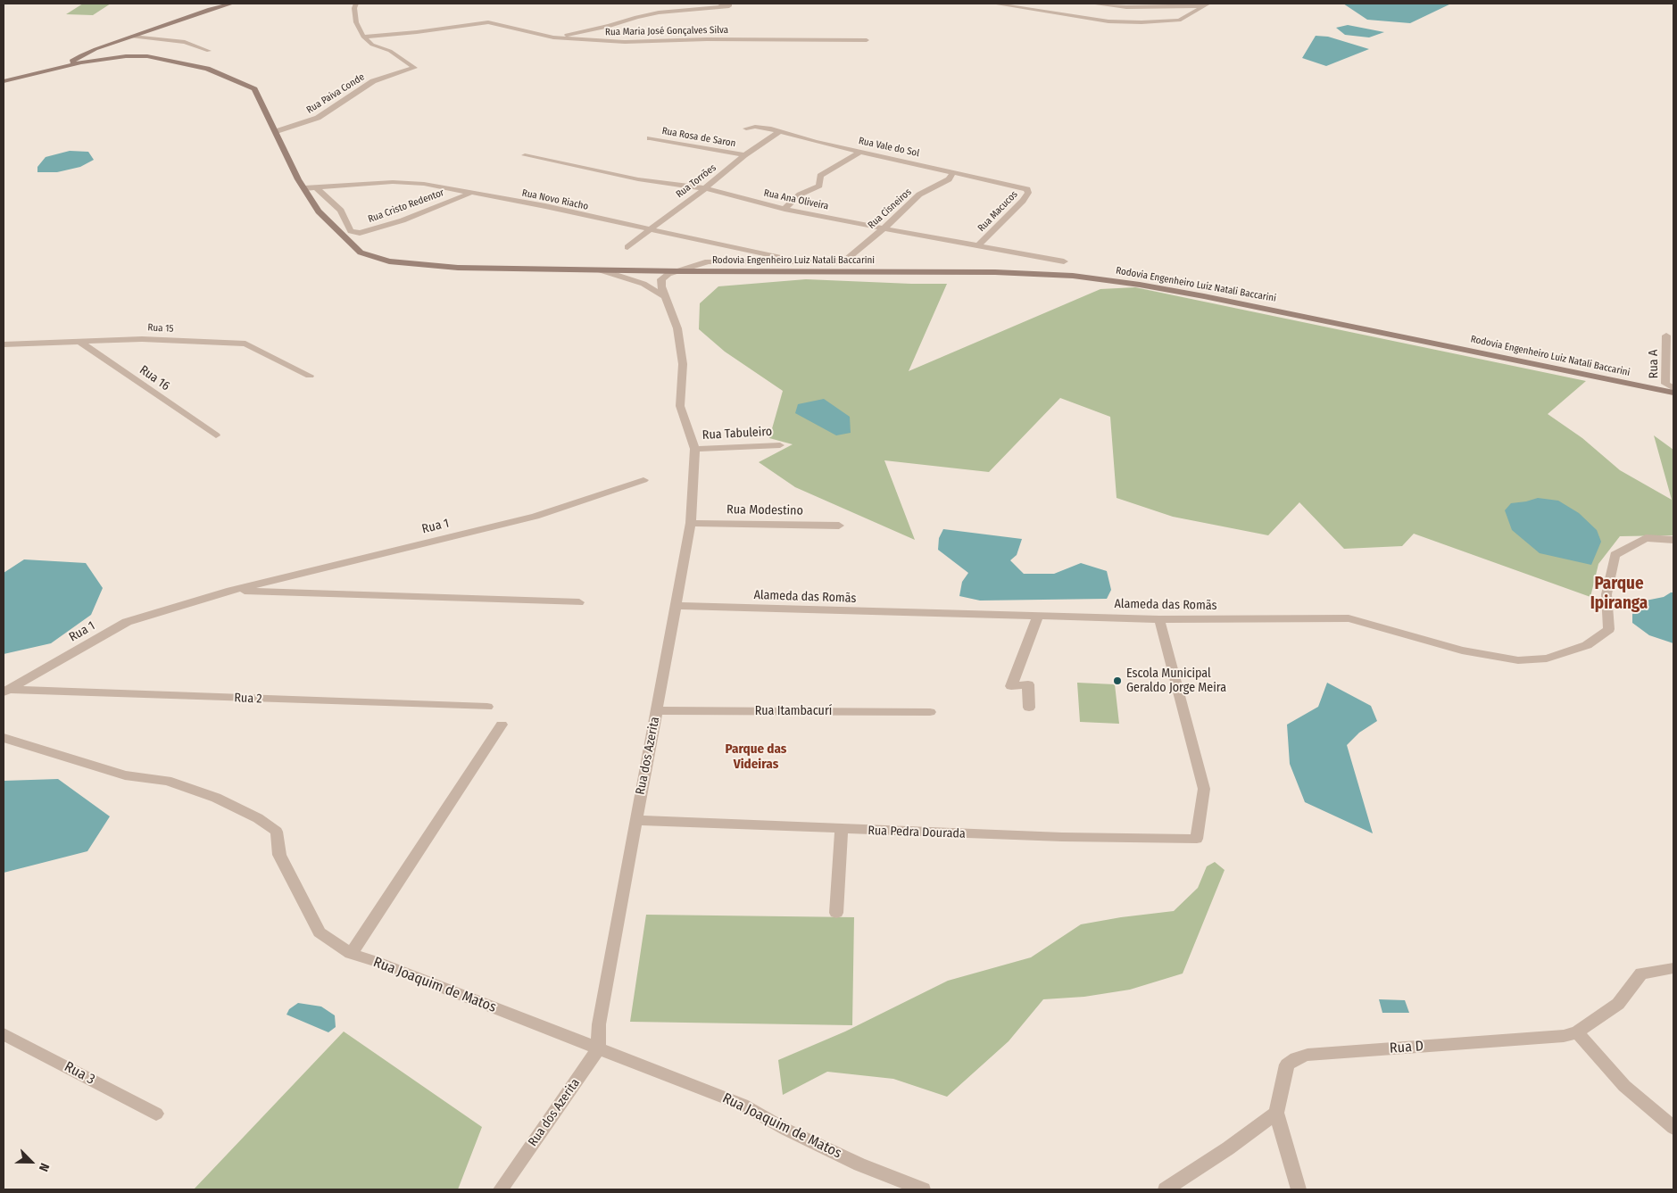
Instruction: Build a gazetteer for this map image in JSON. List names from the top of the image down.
{
  "streets": {
    "main road": ["Rodovia Engenheiro Luiz Natali Baccarini"],
    "street": [
      "Rua Maria José Gonçalves Silva",
      "Rua Paiva Conde",
      "Rua Rosa de Saron",
      "Rua Vale do Sol",
      "Rua Torrões",
      "Rua Novo Riacho",
      "Rua Ana Oliveira",
      "Rua Cristo Redentor",
      "Rua Cisneiros",
      "Rua Macucos",
      "Rua 15",
      "Rua A",
      "Rua 16",
      "Rua Tabuleiro",
      "Rua Modestino",
      "Rua 1",
      "Alameda das Romãs",
      "Rua 2",
      "Rua Itambacurí",
      "Rua dos Azerita",
      "Rua Pedra Dourada",
      "Rua Joaquim de Matos",
      "Rua D",
      "Rua 3"
    ]
  },
  "crossings": [
    ["Rua Maria José Gonçalves Silva", "Rua Paiva Conde"],
    ["Rua Paiva Conde", "Rodovia Engenheiro Luiz Natali Baccarini"],
    ["Rua Rosa de Saron", "Rua Torrões"],
    ["Rua Vale do Sol", "Rua Torrões"],
    ["Rua Vale do Sol", "Rua Cisneiros"],
    ["Rua Vale do Sol", "Rua Macucos"],
    ["Rua Torrões", "Rua Novo Riacho"],
    ["Rua Torrões", "Rua Ana Oliveira"],
    ["Rua Novo Riacho", "Rua Cristo Redentor"],
    ["Rua Novo Riacho", "Rua Cisneiros"],
    ["Rua Novo Riacho", "Rodovia Engenheiro Luiz Natali Baccarini"],
    ["Rua Ana Oliveira", "Rua Cisneiros"],
    ["Rua Ana Oliveira", "Rua Macucos"],
    ["Rua 15", "Rua 16"],
    ["Rua Tabuleiro", "Rua dos Azerita"],
    ["Rua Modestino", "Rua dos Azerita"],
    ["Rua 1", "Rua 2"],
    ["Alameda das Romãs", "Rua dos Azerita"],
    ["Alameda das Romãs", "Rua Pedra Dourada"],
    ["Rua Itambacurí", "Rua dos Azerita"],
    ["Rua dos Azerita", "Rua Pedra Dourada"],
    ["Rua dos Azerita", "Rua Joaquim de Matos"]
  ],
  "districts": ["Parque Ipiranga", "Parque das Videiras"],
  "places": ["Escola Municipal Geraldo Jorge Meira"],
  "north": "bottom right"
}
